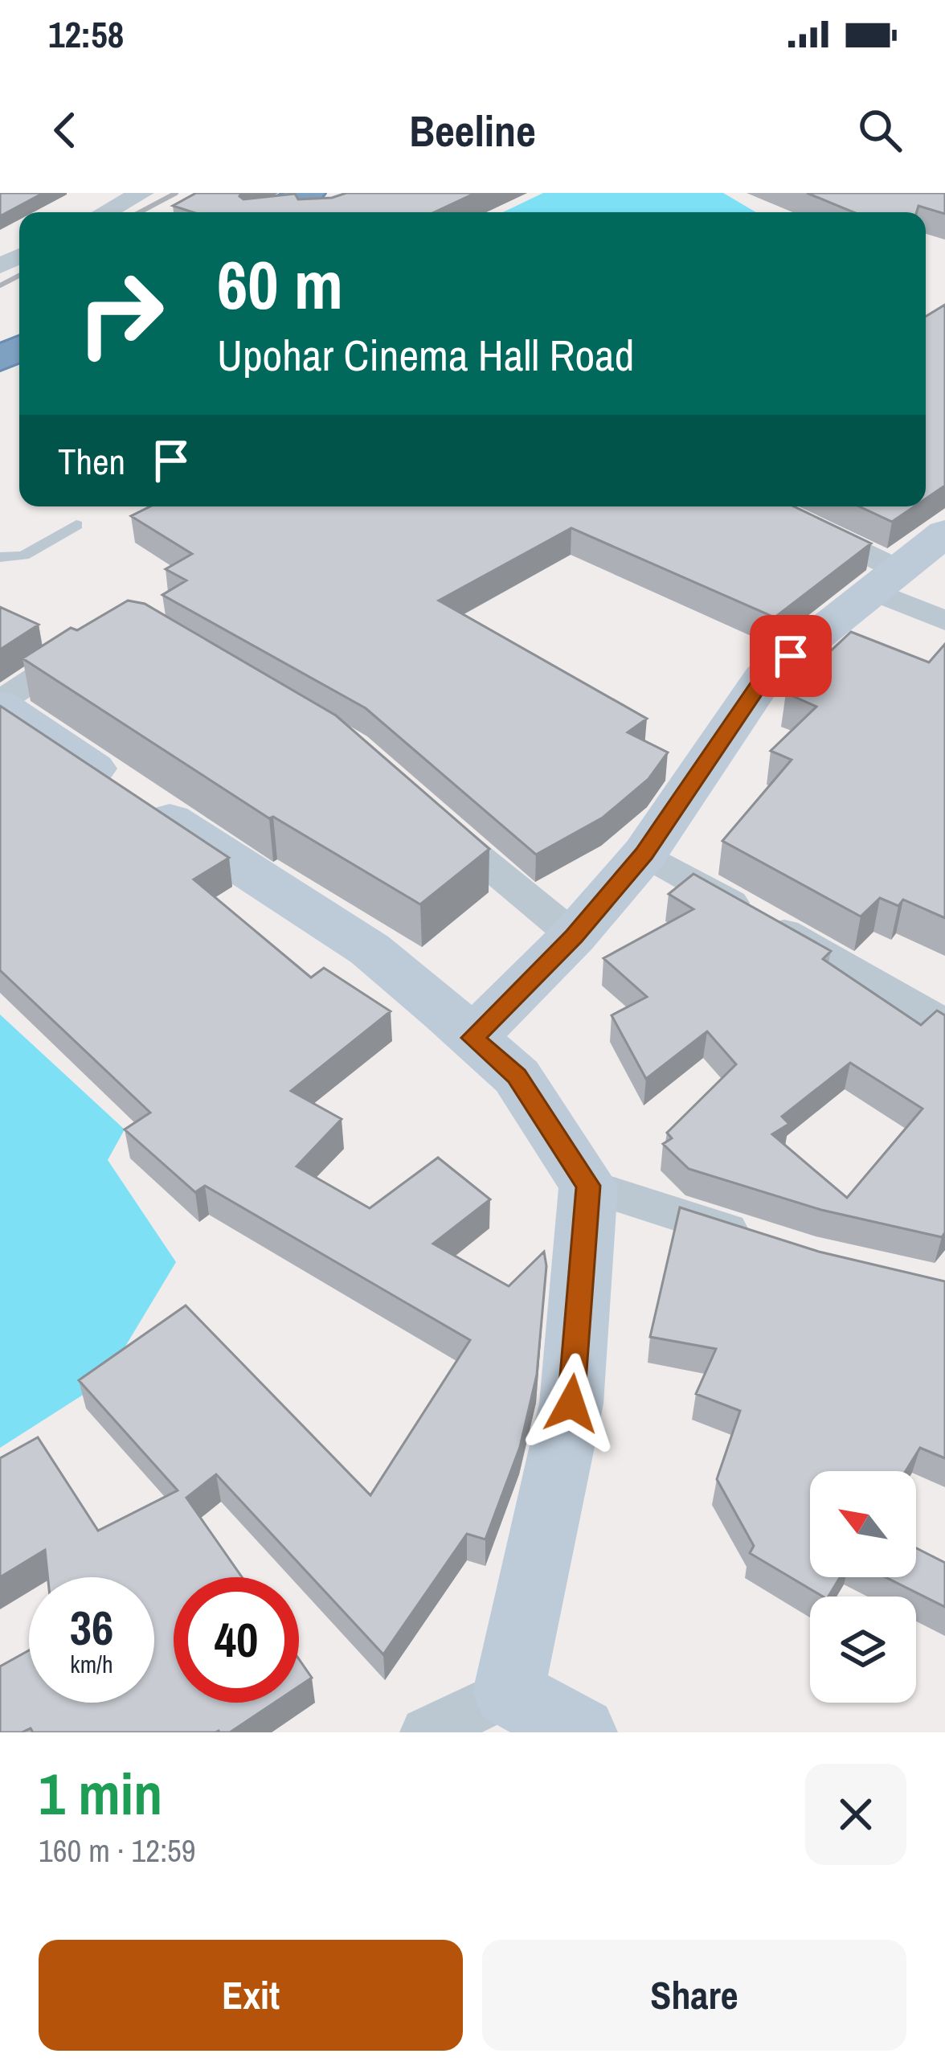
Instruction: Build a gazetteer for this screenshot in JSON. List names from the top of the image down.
{
  "north": "top left",
  "page": {
    "status": "12:58",
    "header": "Beeline",
    "turn": ["60 m", "Upohar Cinema Hall Road"],
    "then": "Then",
    "speed": "36 km/h",
    "limit": "40",
    "heading": ["1 min", "160 m · 12:59"],
    "buttons": ["Exit", "Share"]
  }
}
